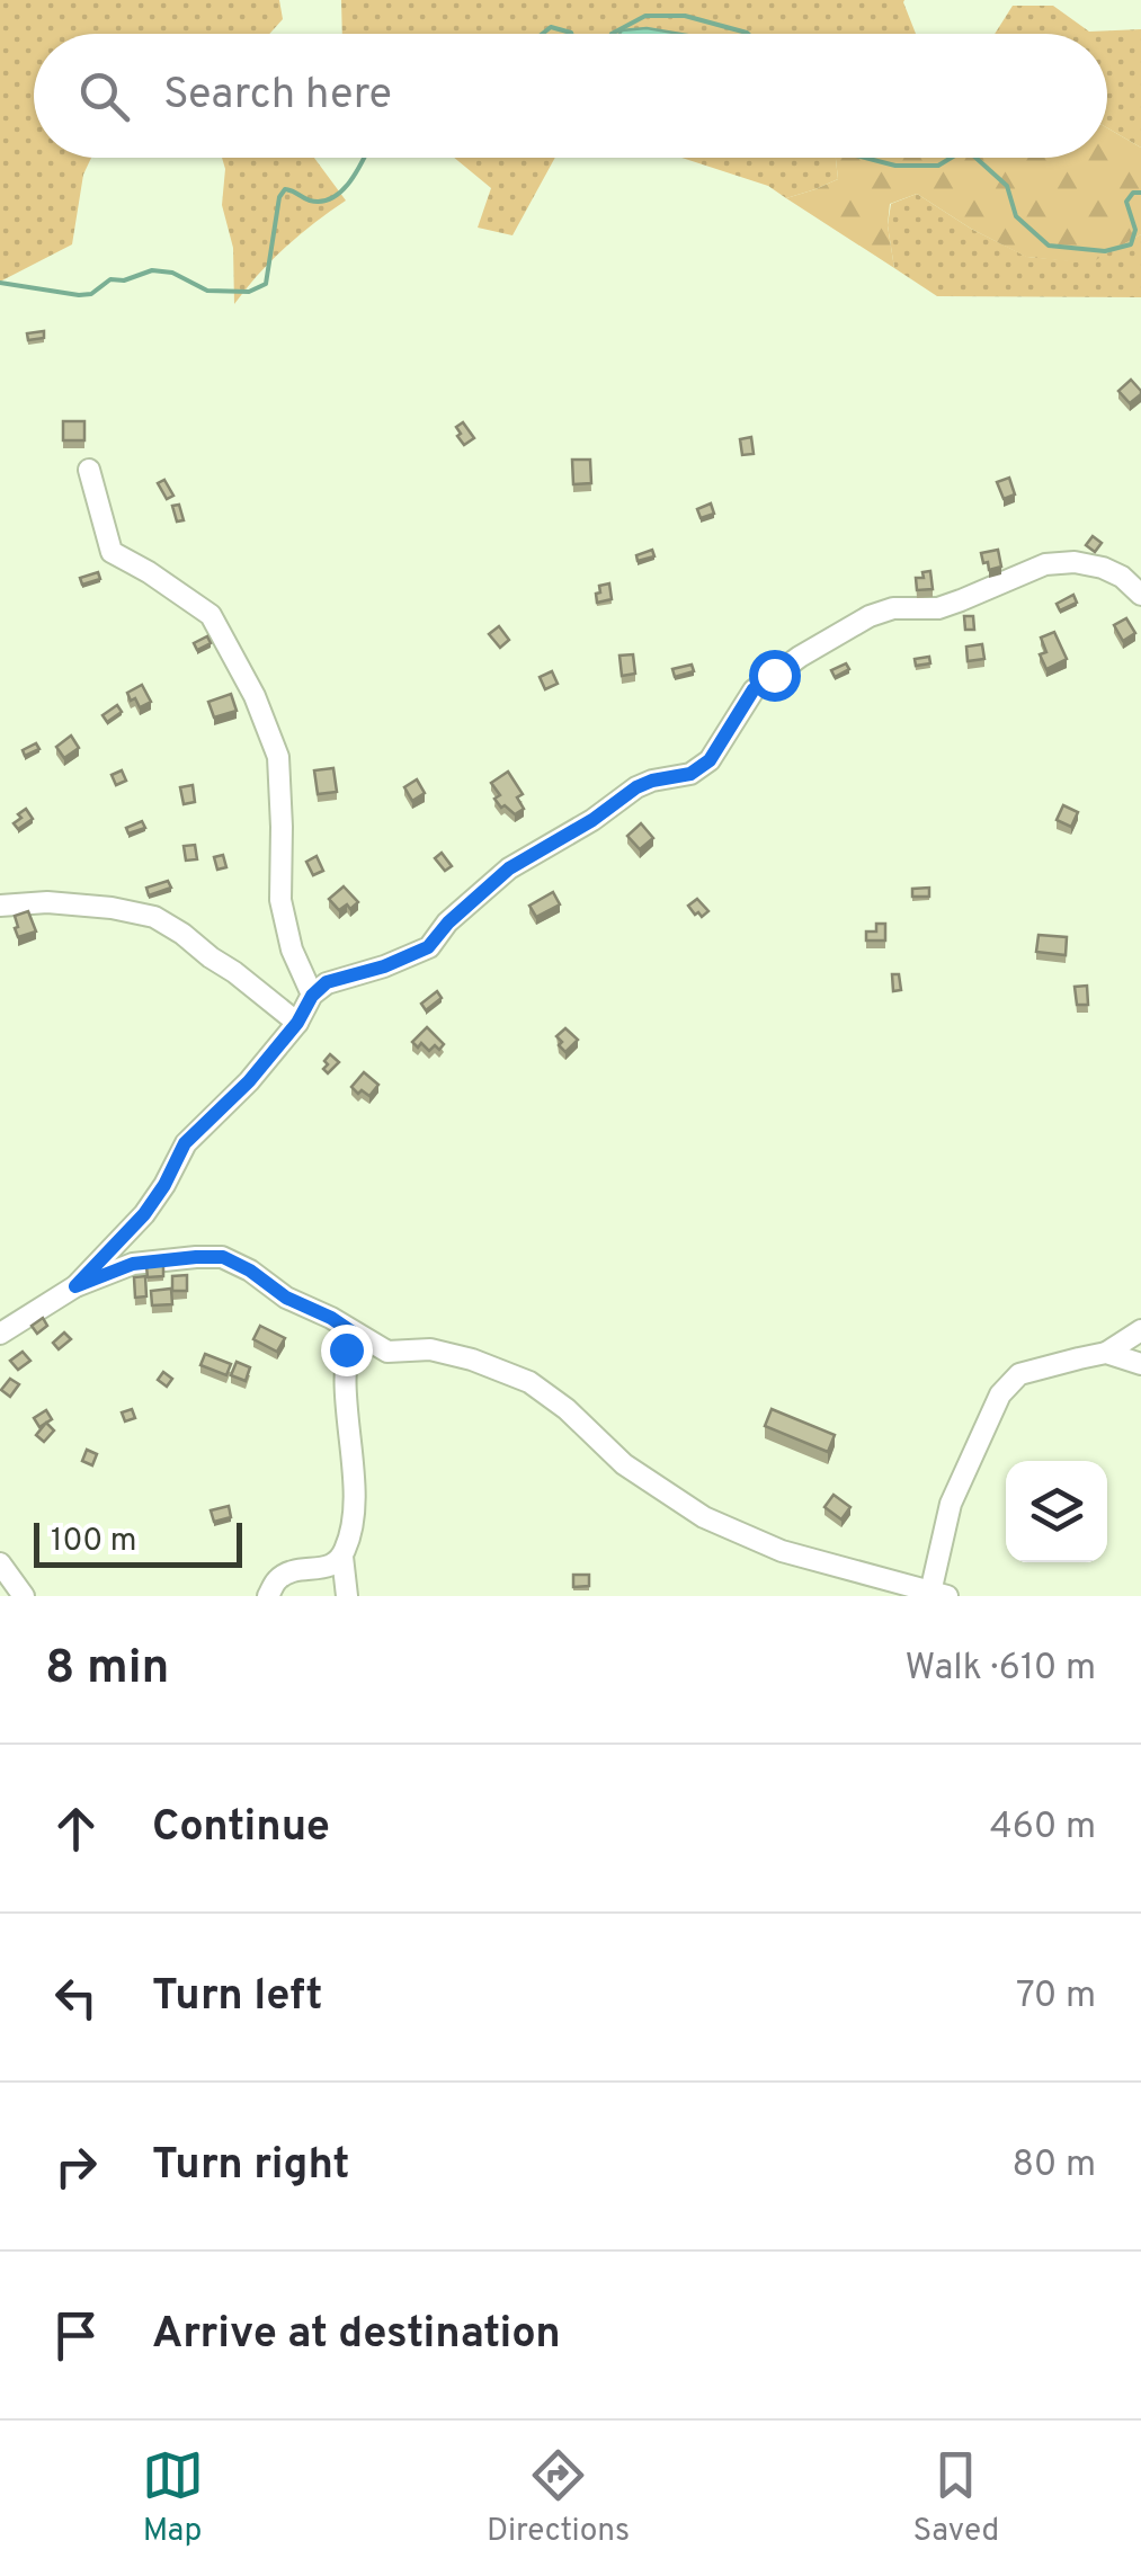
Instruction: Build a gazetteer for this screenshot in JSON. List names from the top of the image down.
{
  "scale_bar": "100 m",
  "page": {
    "search": "Search here",
    "scale": "100 m",
    "heading": ["8 min", "Walk · 610 m"],
    "list": [
      ["Continue", "460 m"],
      ["Turn left", "70 m"],
      ["Turn right", "80 m"],
      "Arrive at destination"
    ],
    "nav": ["Map", "Directions", "Saved"]
  }
}
